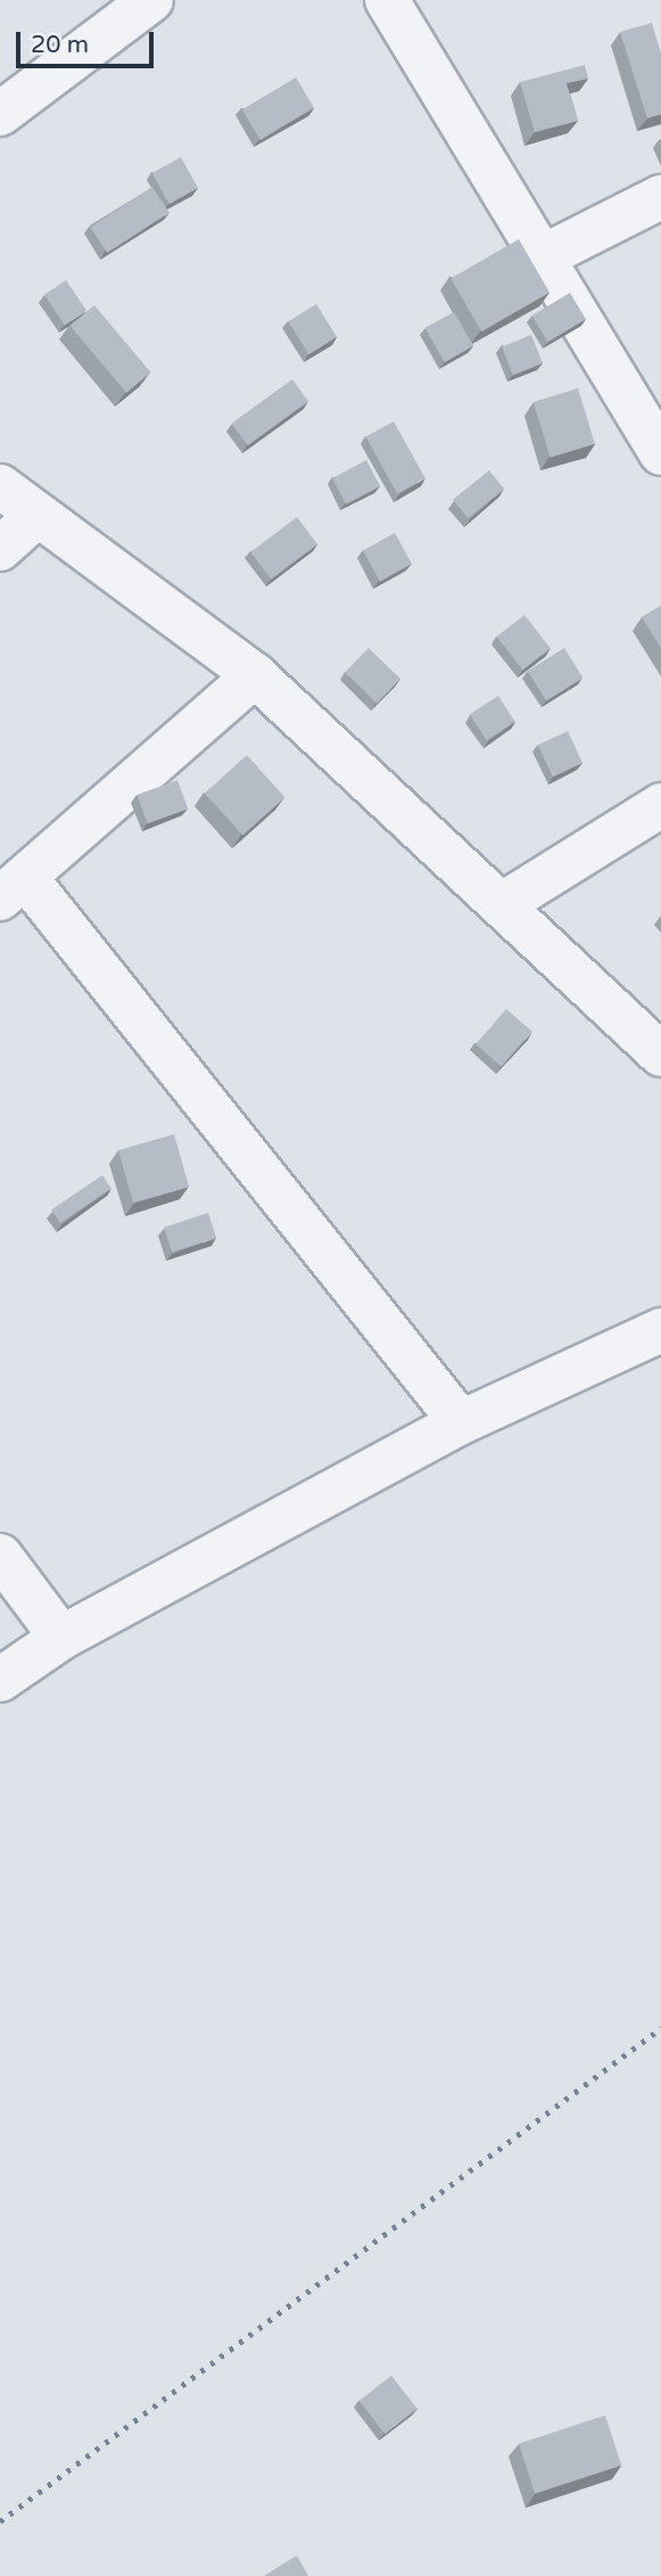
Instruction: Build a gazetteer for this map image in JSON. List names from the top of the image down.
{
  "scale_bar": "20 m"
}
